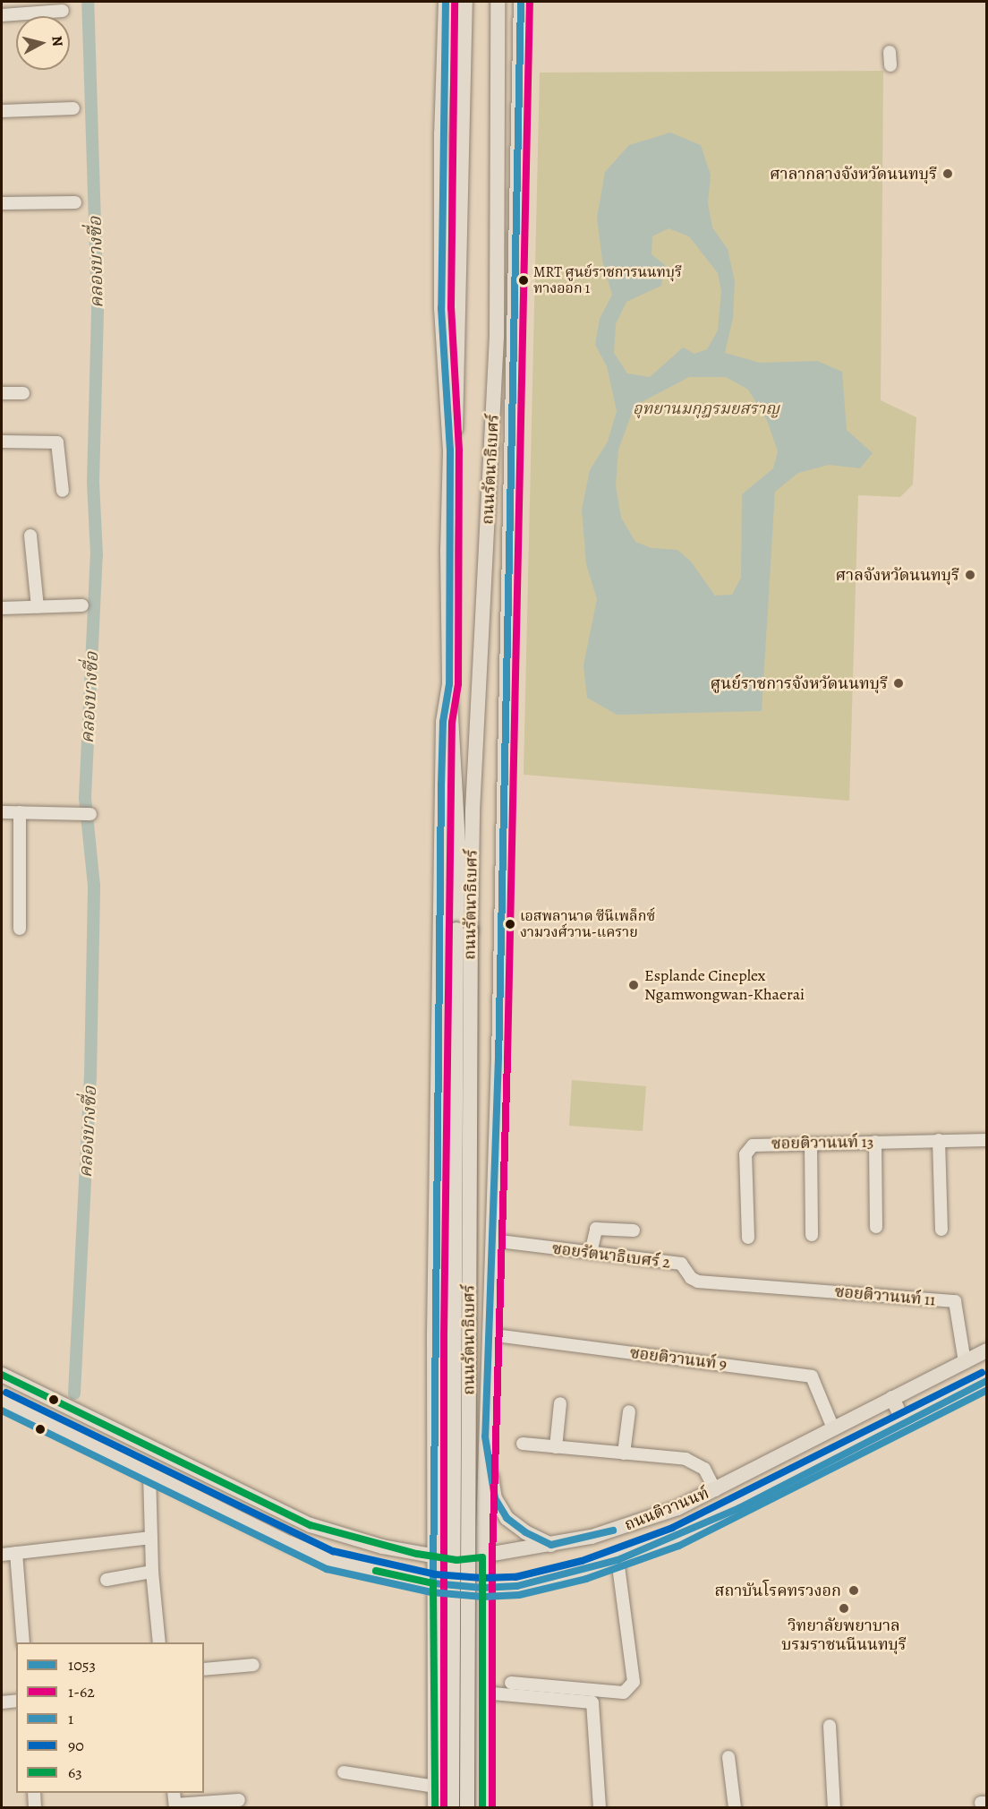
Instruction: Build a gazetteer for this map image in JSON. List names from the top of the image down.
{
  "streets": {
    "main road": ["ถนนรัตนาธิเบศร์", "ถนนติวานนท์"],
    "street": [
      "ซอยติวานนท์ 13",
      "ซอยรัตนาธิเบศร์ 2",
      "ซอยติวานนท์ 11",
      "ซอยติวานนท์ 9"
    ]
  },
  "crossings": [
    ["ถนนรัตนาธิเบศร์", "ซอยรัตนาธิเบศร์ 2"],
    ["ถนนรัตนาธิเบศร์", "ซอยติวานนท์ 9"],
    ["ถนนรัตนาธิเบศร์", "ถนนติวานนท์"],
    ["ซอยรัตนาธิเบศร์ 2", "ซอยติวานนท์ 11"],
    ["ซอยติวานนท์ 11", "ถนนติวานนท์"],
    ["ซอยติวานนท์ 9", "ถนนติวานนท์"]
  ],
  "water": ["คลองบางซื่อ"],
  "parks": ["อุทยานมกุฎรมยสราญ"],
  "places": [
    "ศาลากลางจังหวัดนนทบุรี",
    "MRT ศูนย์ราชการนนทบุรี ทางออก 1",
    "ศาลจังหวัดนนทบุรี",
    "ศูนย์ราชการจังหวัดนนทบุรี",
    "เอสพลานาด ซีนีเพล็กซ์ งามวงศ์วาน-แคราย",
    "Esplande Cineplex Ngamwongwan-Khaerai",
    "สถาบันโรคทรวงอก",
    "วิทยาลัยพยาบาล บรมราชนนีนนทบุรี"
  ],
  "lines": [
    "transit line 1053",
    "transit line 1-62",
    "transit line 90",
    "transit line 63",
    "transit line 1"
  ],
  "legend": [
    "1053",
    "1-62",
    "1",
    "90",
    "63"
  ],
  "north": "right"
}
